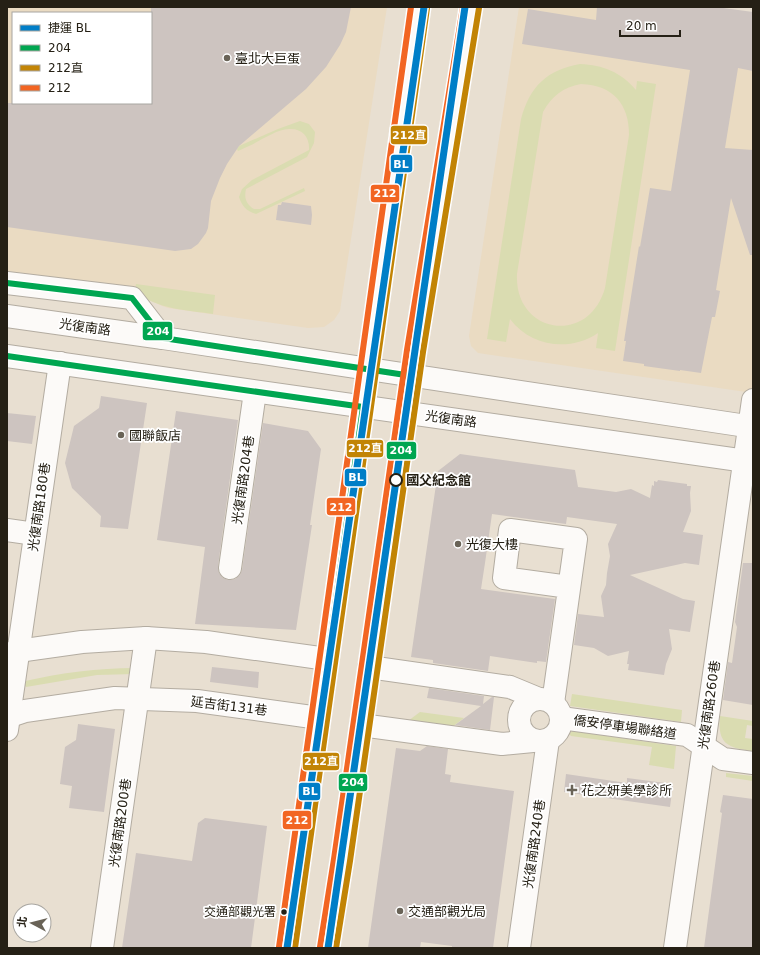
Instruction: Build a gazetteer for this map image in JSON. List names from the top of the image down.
{
  "streets": {
    "main road": [
      "光復南路",
      "光復南路204巷",
      "光復南路180巷",
      "光復南路260巷",
      "延吉街131巷",
      "僑安停車場聯絡道",
      "光復南路200巷",
      "光復南路240巷"
    ]
  },
  "crossings": [
    ["光復南路", "光復南路204巷"],
    ["光復南路", "光復南路180巷"],
    ["光復南路", "光復南路260巷"],
    ["光復南路180巷", "延吉街131巷"],
    ["光復南路260巷", "僑安停車場聯絡道"],
    ["延吉街131巷", "光復南路200巷"],
    ["僑安停車場聯絡道", "光復南路240巷"]
  ],
  "places": {
    "other": [
      "臺北大巨蛋",
      "國聯飯店",
      "國父紀念館",
      "光復大樓",
      "交通部觀光局",
      "交通部觀光署"
    ],
    "health": ["花之妍美學診所"]
  },
  "lines": [
    "metro line BL",
    "transit line 212",
    "transit line 212直",
    "transit line 204"
  ],
  "legend": [
    "捷運 BL",
    "204",
    "212直",
    "212"
  ],
  "scale_bar": "20 m",
  "north": "left"
}
